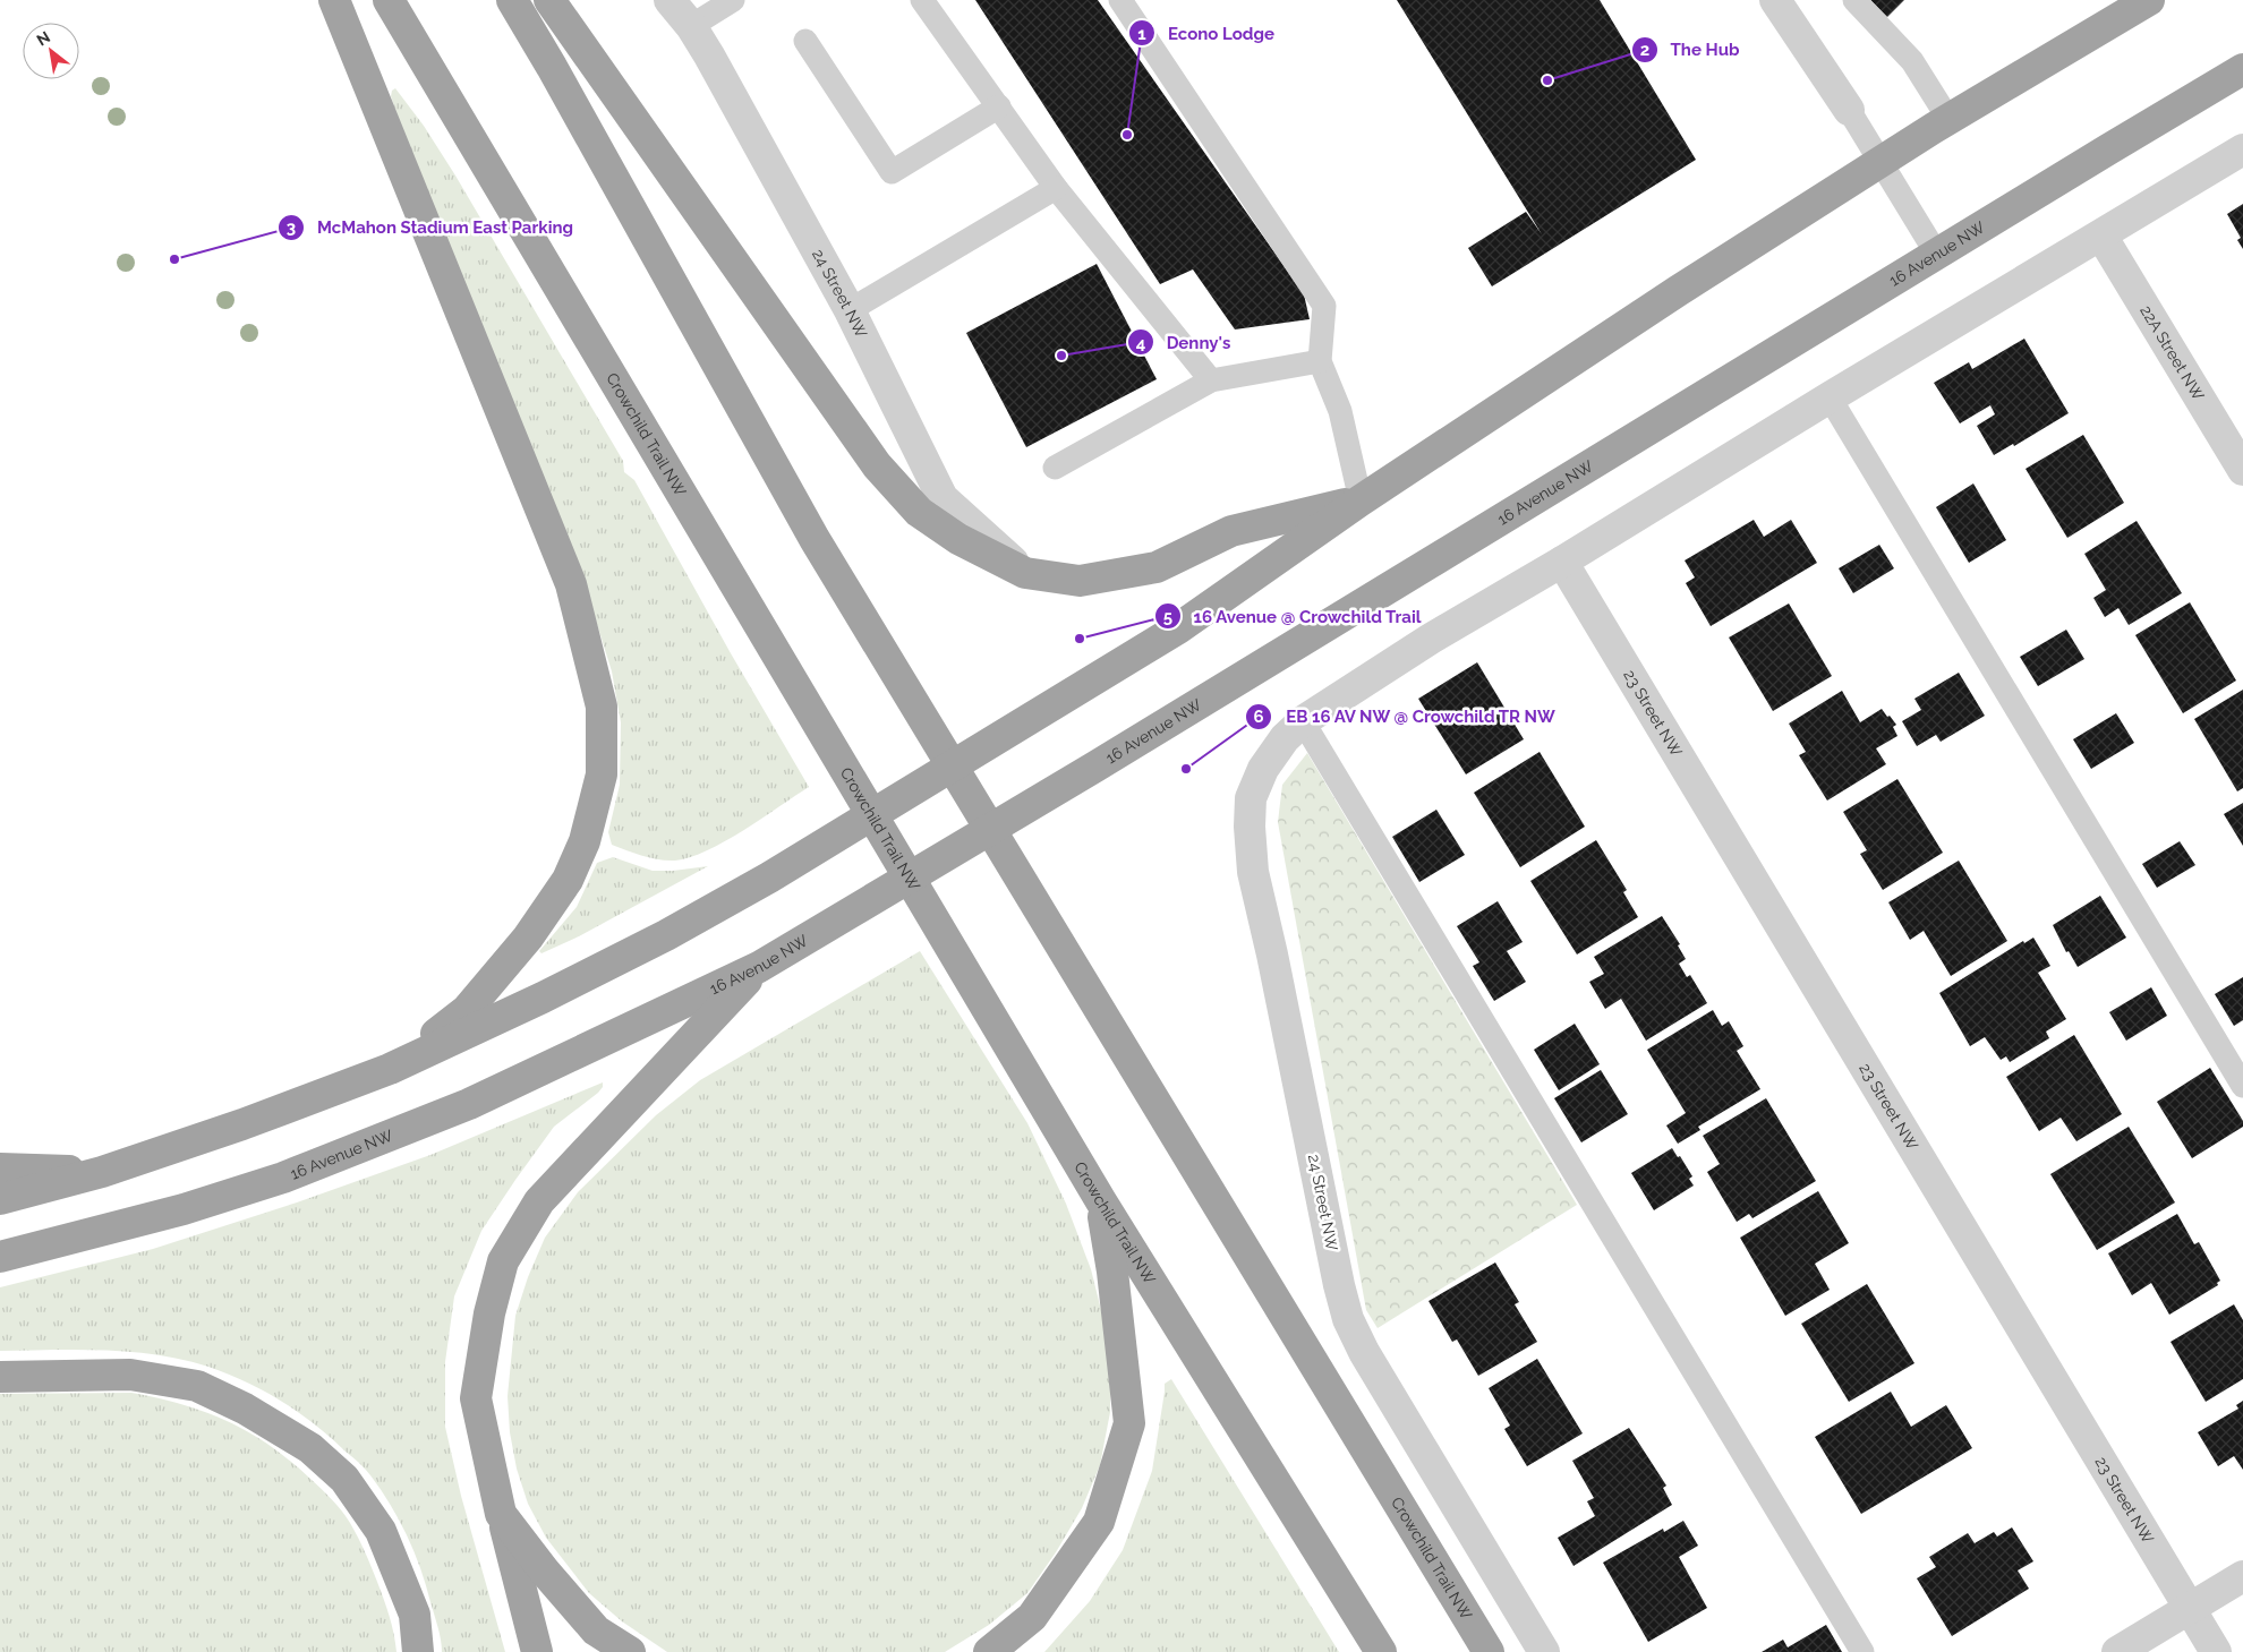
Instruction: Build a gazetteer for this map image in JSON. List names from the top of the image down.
{
  "streets": {
    "highway": ["16 Avenue NW", "Crowchild Trail NW"],
    "street": ["24 Street NW", "22A Street NW", "23 Street NW"]
  },
  "places": [
    "The Hub",
    "Econo Lodge",
    "McMahon Stadium East Parking",
    "Denny's",
    "16 Avenue @ Crowchild Trail",
    "EB 16 AV NW @ Crowchild TR NW"
  ],
  "north": "top left"
}
